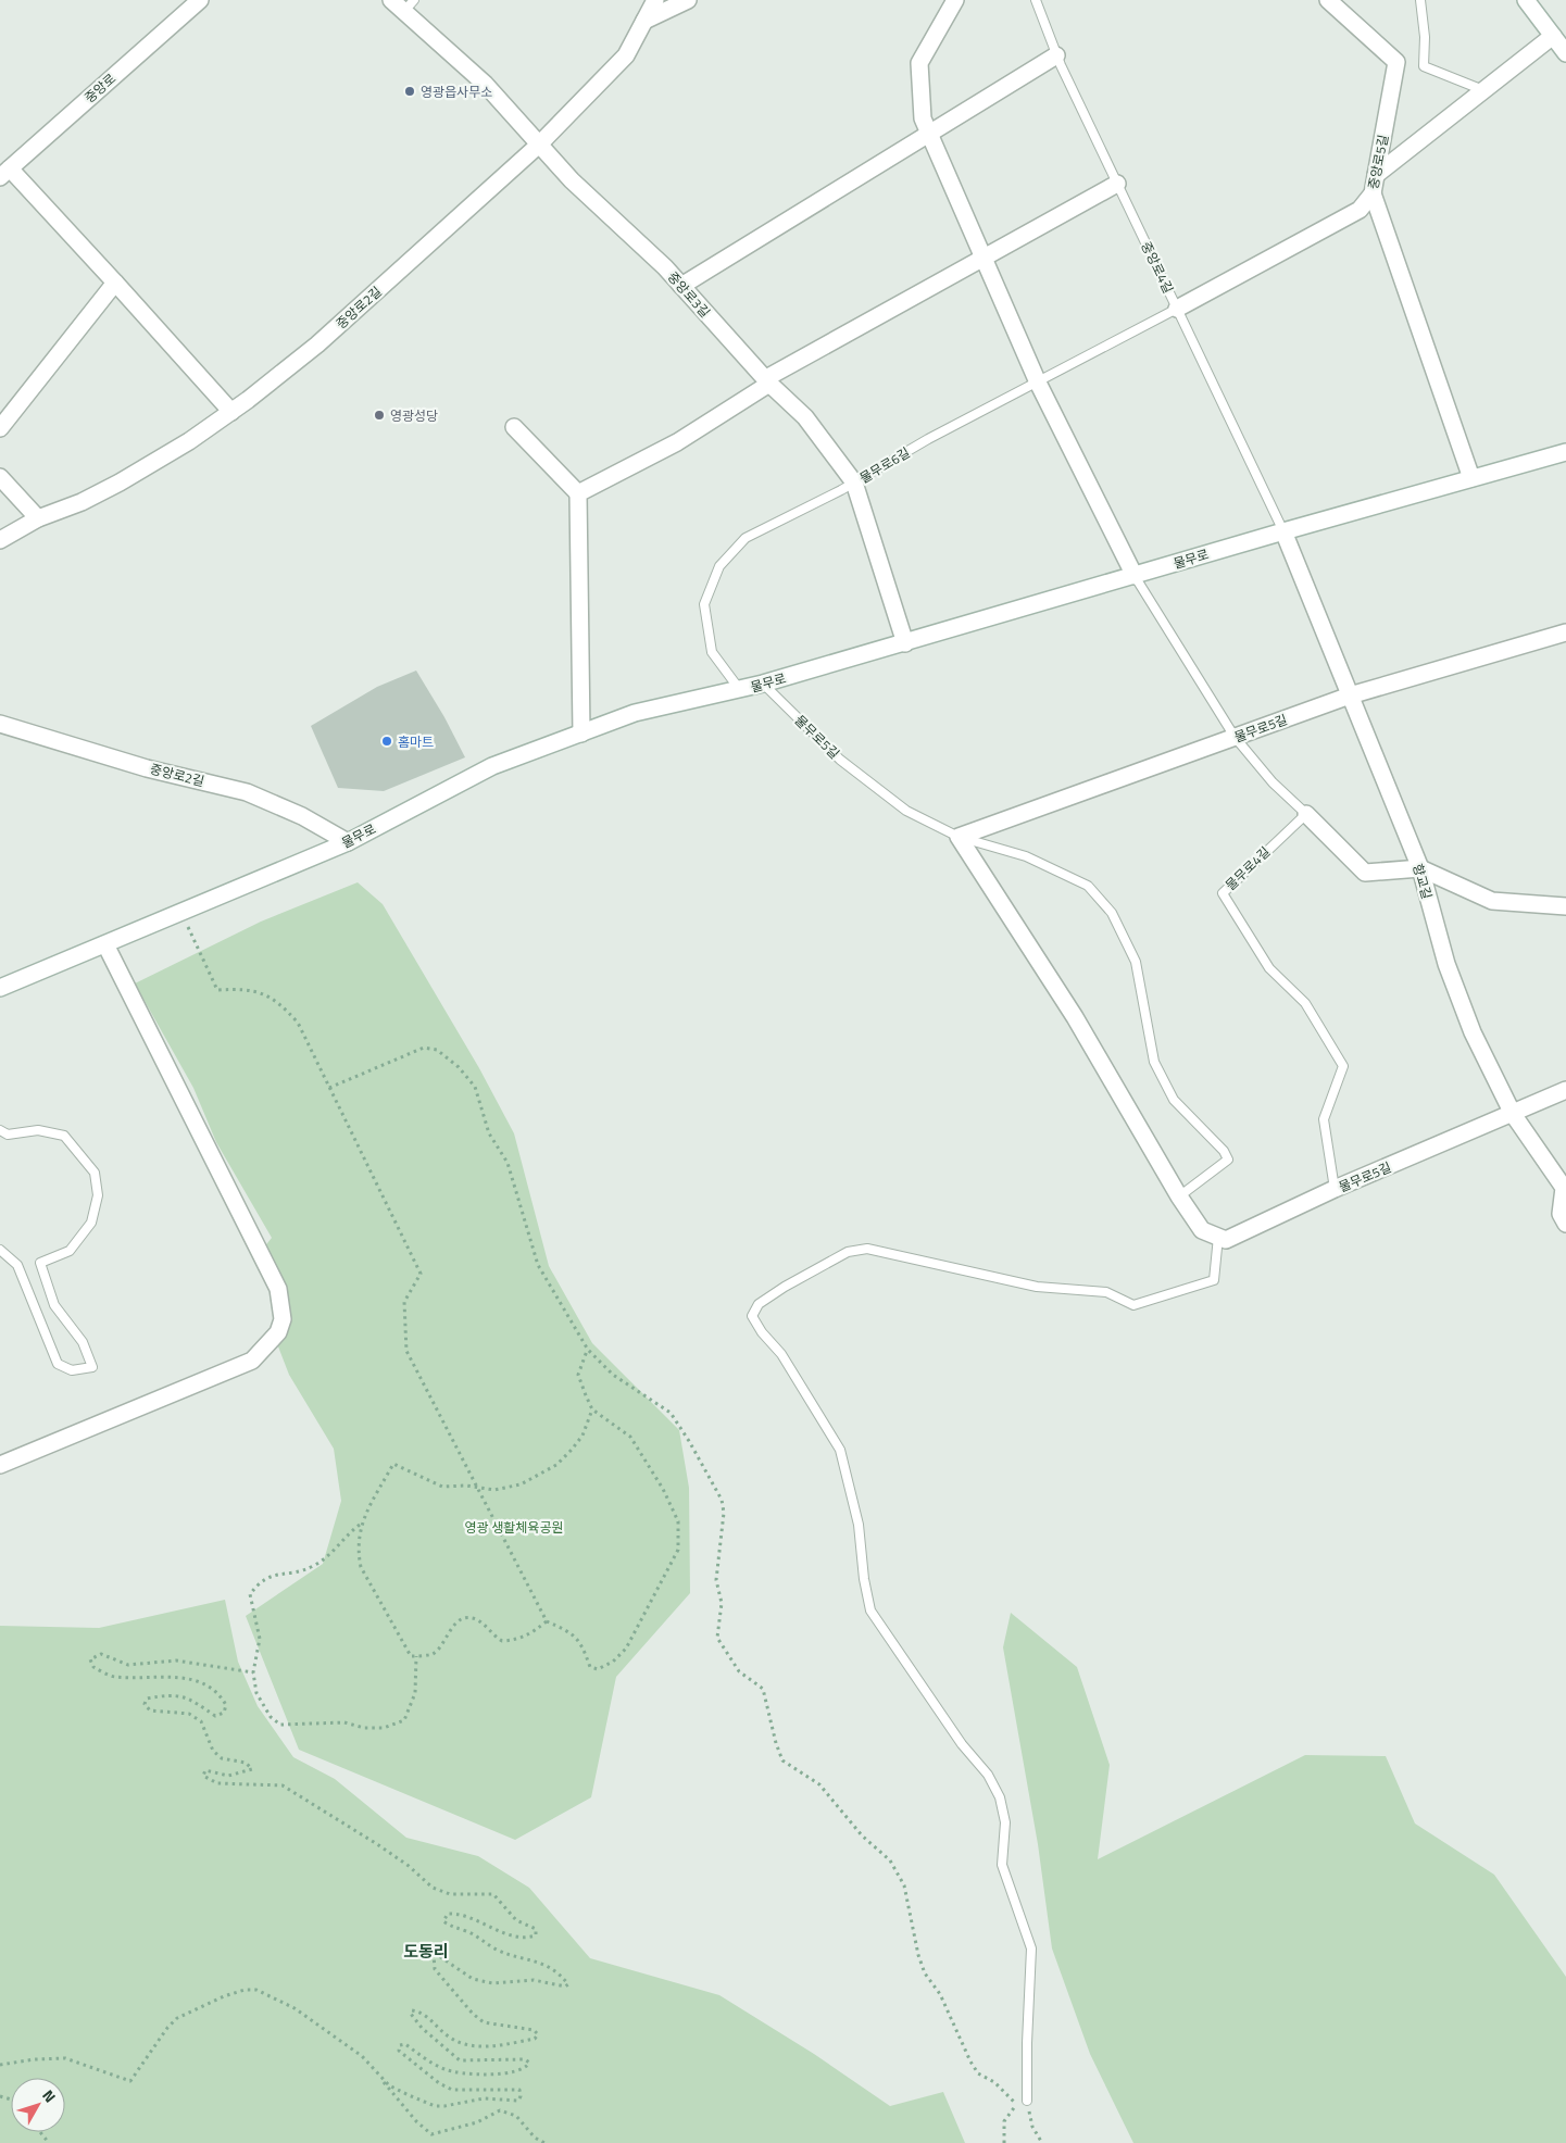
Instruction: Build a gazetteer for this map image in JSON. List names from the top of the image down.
{
  "streets": {
    "street": [
      "중앙로",
      "중앙로5길",
      "중앙로3길",
      "중앙로2길",
      "물무로",
      "물무로5길",
      "향교길"
    ],
    "lane": ["중앙로4길", "물무로6길", "물무로4길"]
  },
  "crossings": [
    ["중앙로5길", "중앙로4길"],
    ["중앙로5길", "물무로6길"],
    ["중앙로4길", "물무로6길"],
    ["중앙로4길", "물무로"],
    ["중앙로4길", "향교길"],
    ["중앙로3길", "중앙로2길"],
    ["중앙로3길", "물무로6길"],
    ["중앙로3길", "물무로"],
    ["중앙로2길", "물무로"],
    ["물무로6길", "물무로"],
    ["물무로", "물무로5길"],
    ["물무로", "향교길"],
    ["물무로5길", "물무로4길"],
    ["물무로5길", "향교길"]
  ],
  "districts": ["도동리"],
  "parks": ["영광 생활체육공원"],
  "places": ["영광읍사무소", "영광성당", "홈마트"],
  "north": "top right"
}
